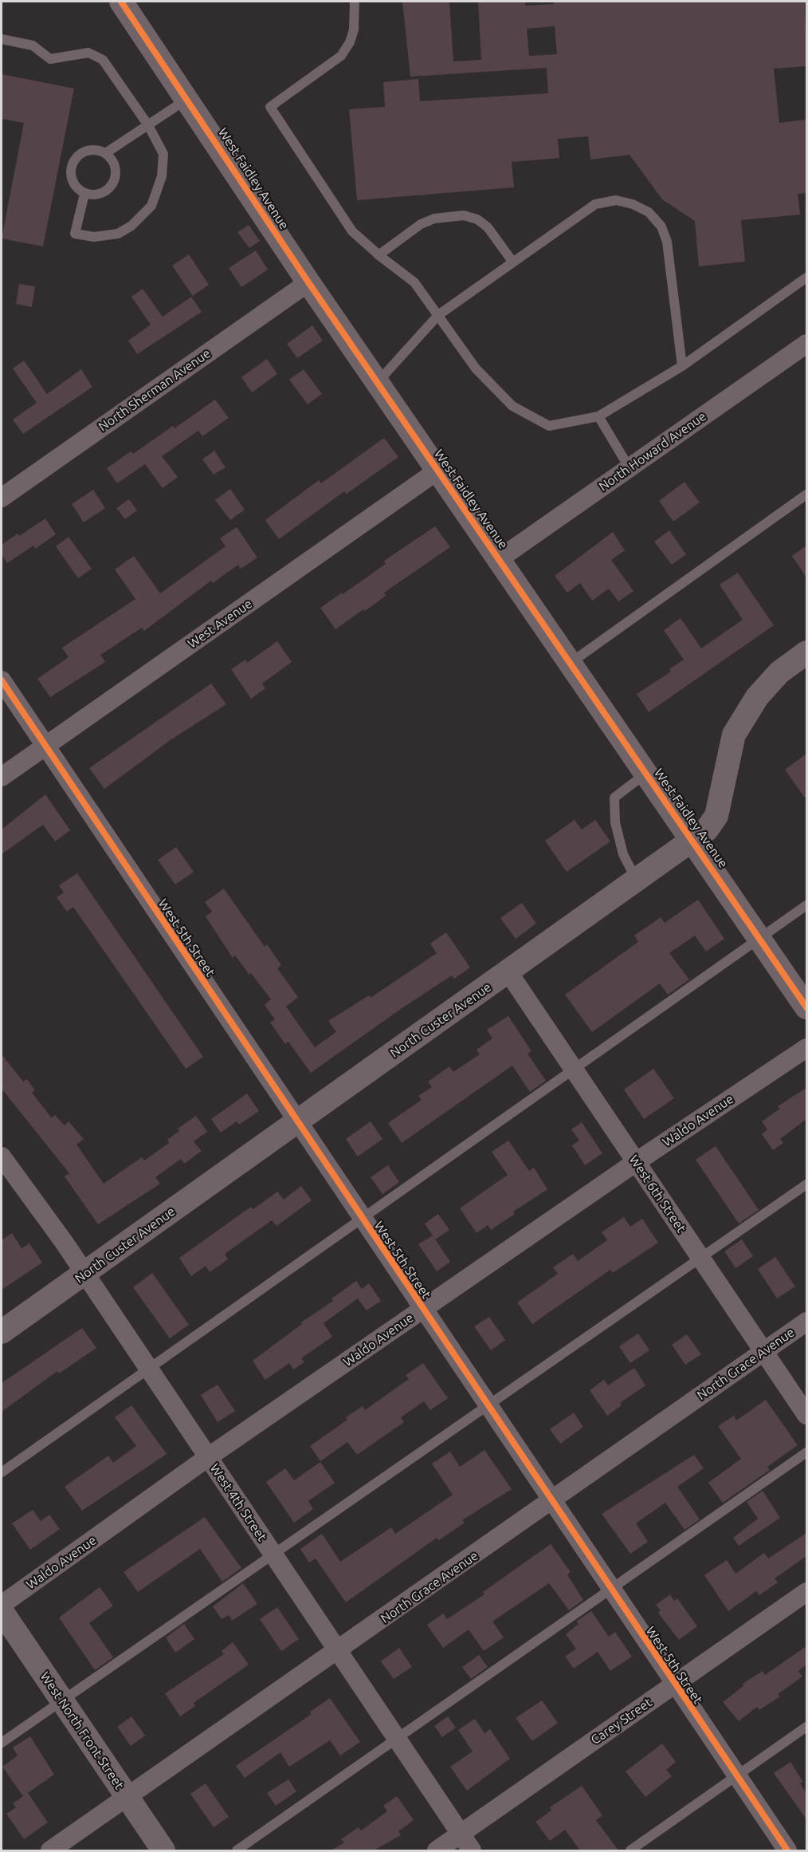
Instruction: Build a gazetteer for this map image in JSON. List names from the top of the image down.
{
  "streets": {
    "street": [
      "West Faidley Avenue",
      "North Sherman Avenue",
      "North Howard Avenue",
      "West Avenue",
      "West 5th Street",
      "North Custer Avenue",
      "Waldo Avenue",
      "West 6th Street",
      "North Grace Avenue",
      "West 4th Street",
      "Carey Street",
      "West North Front Street"
    ]
  },
  "crossings": [
    ["West Faidley Avenue", "North Sherman Avenue"],
    ["West Faidley Avenue", "North Howard Avenue"],
    ["West Faidley Avenue", "West Avenue"],
    ["West Faidley Avenue", "North Custer Avenue"],
    ["West Avenue", "West 5th Street"],
    ["West 5th Street", "North Custer Avenue"],
    ["West 5th Street", "Waldo Avenue"],
    ["West 5th Street", "North Grace Avenue"],
    ["West 5th Street", "Carey Street"],
    ["North Custer Avenue", "West 6th Street"],
    ["North Custer Avenue", "West 4th Street"],
    ["Waldo Avenue", "West 6th Street"],
    ["Waldo Avenue", "West 4th Street"],
    ["West 6th Street", "North Grace Avenue"],
    ["North Grace Avenue", "West 4th Street"],
    ["North Grace Avenue", "West North Front Street"],
    ["West 4th Street", "Carey Street"]
  ]
}
